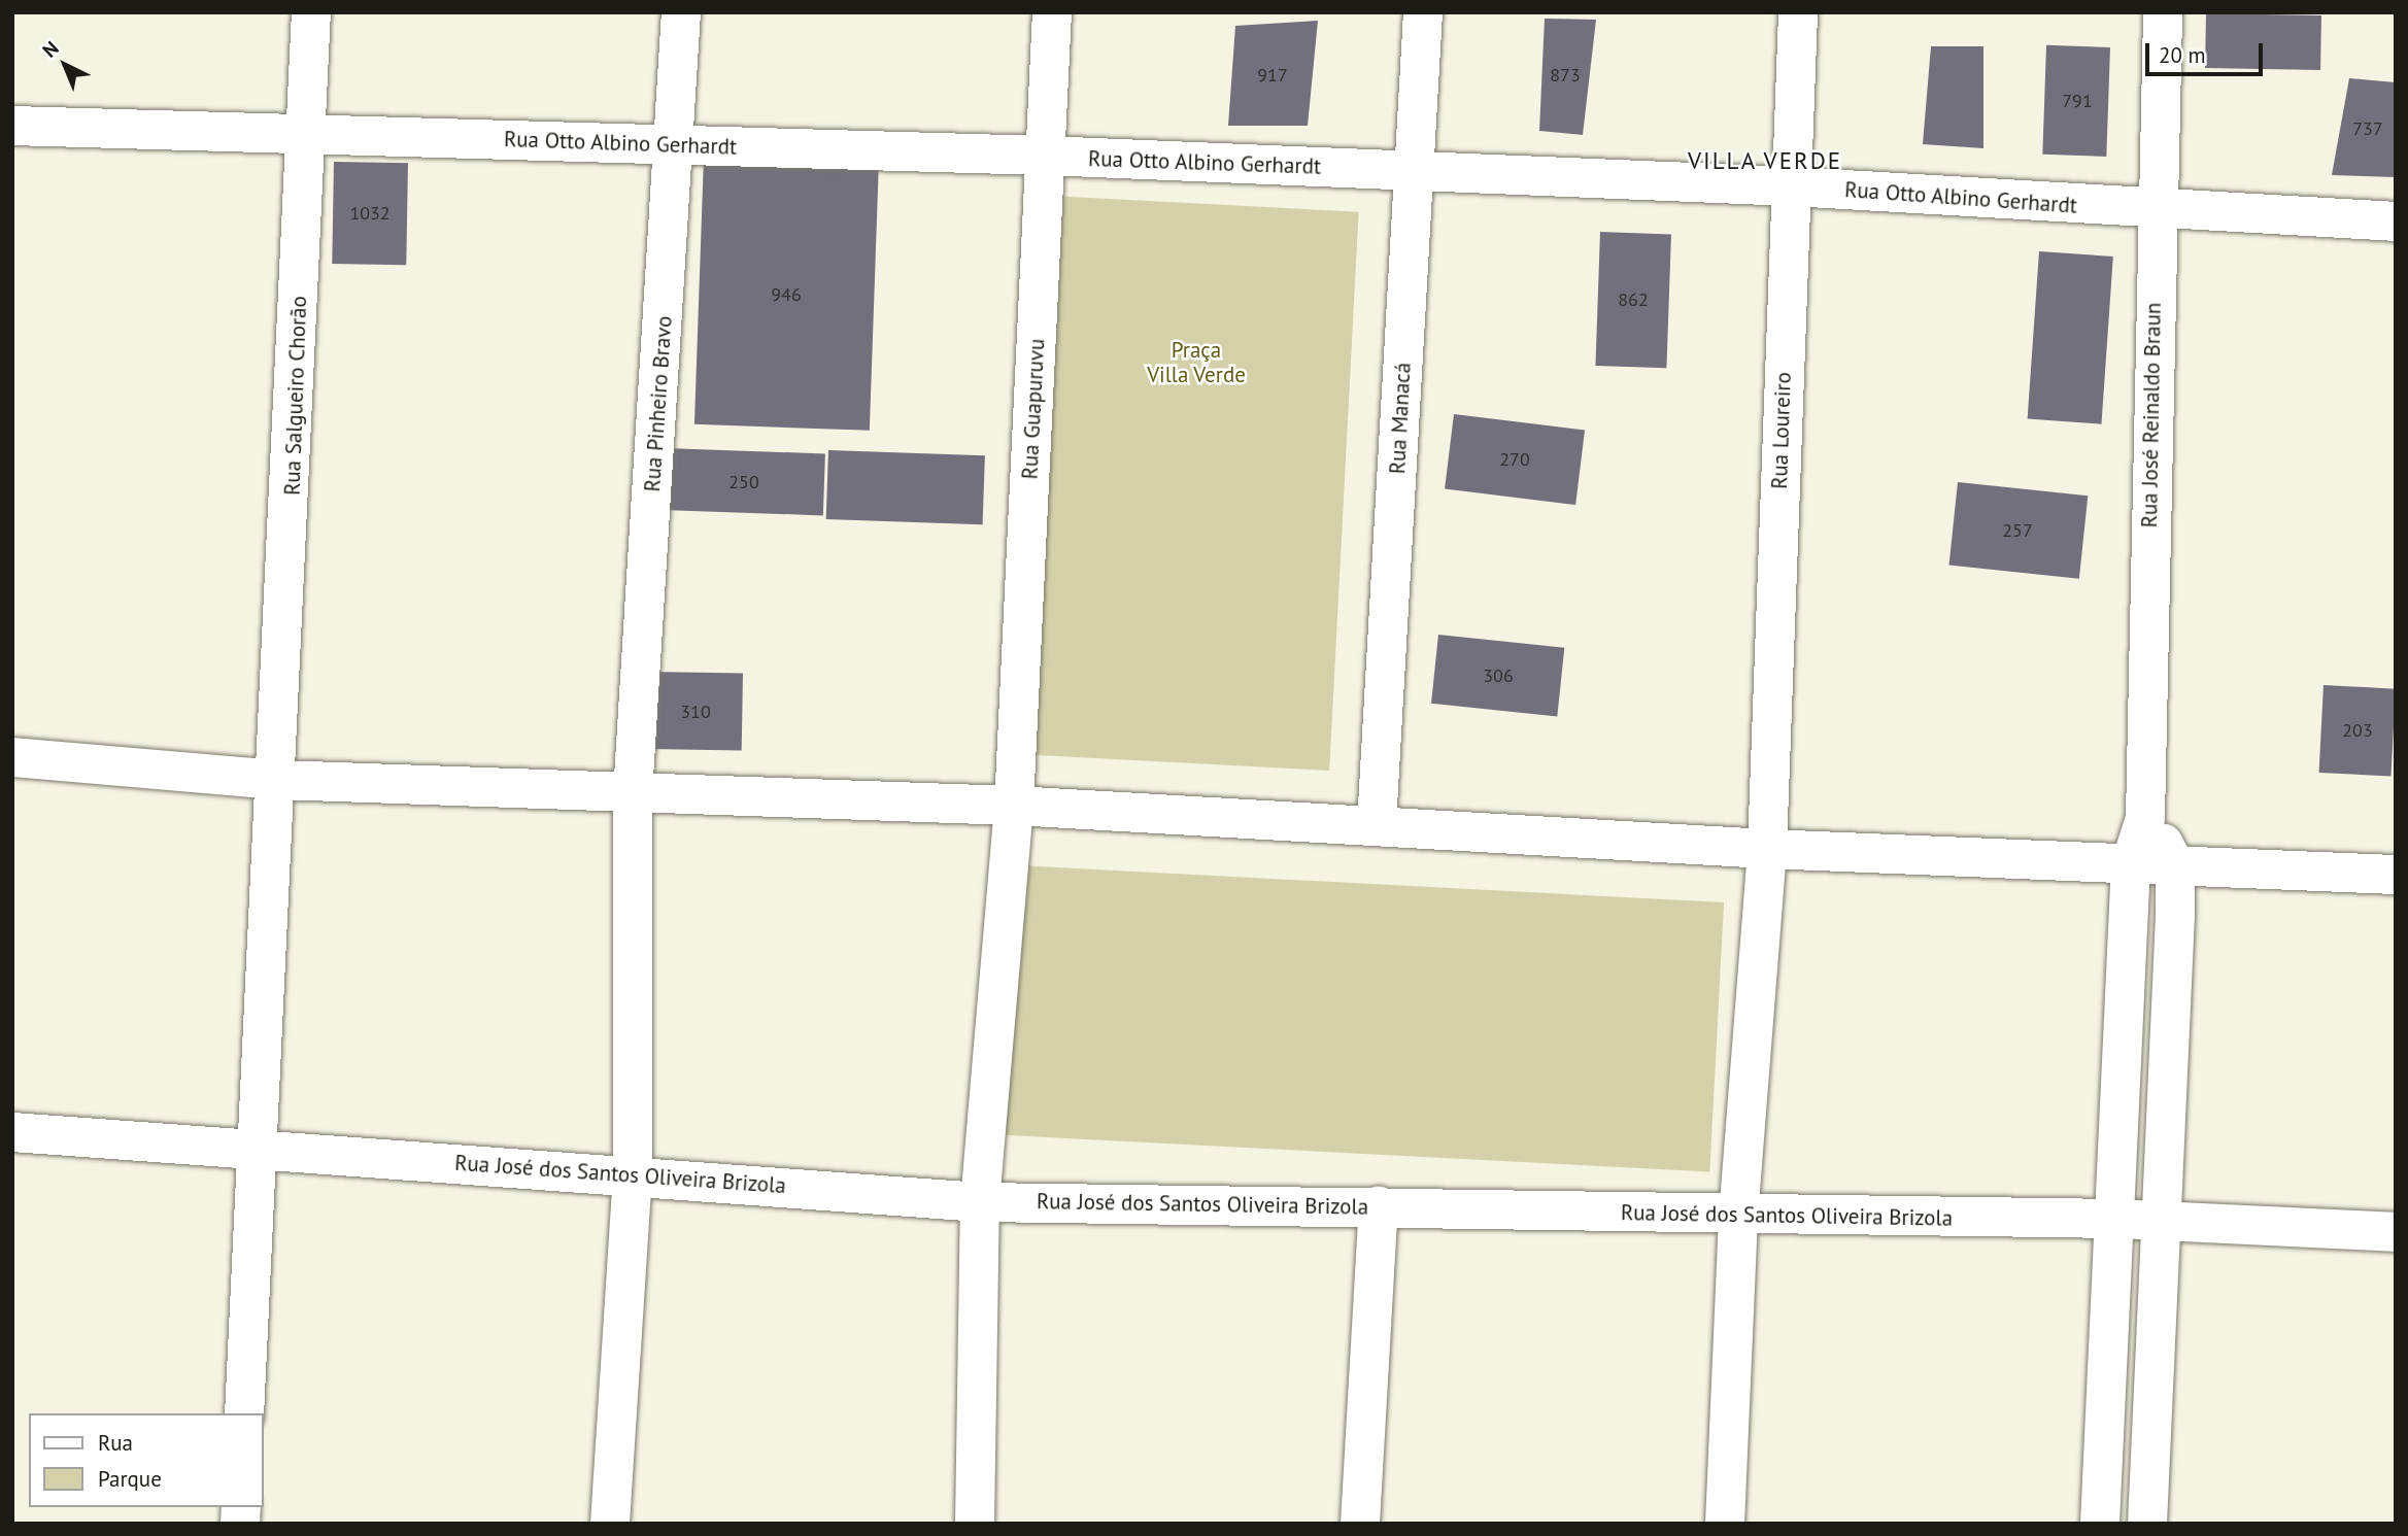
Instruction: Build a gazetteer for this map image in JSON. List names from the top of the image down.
{
  "streets": {
    "street": [
      "Rua Otto Albino Gerhardt",
      "Rua Salgueiro Chorão",
      "Rua Pinheiro Bravo",
      "Rua Guapuruvu",
      "Rua José Reinaldo Braun",
      "Rua Manacá",
      "Rua Loureiro",
      "Rua José dos Santos Oliveira Brizola"
    ]
  },
  "crossings": [
    ["Rua Otto Albino Gerhardt", "Rua Salgueiro Chorão"],
    ["Rua Otto Albino Gerhardt", "Rua Pinheiro Bravo"],
    ["Rua Otto Albino Gerhardt", "Rua Guapuruvu"],
    ["Rua Otto Albino Gerhardt", "Rua José Reinaldo Braun"],
    ["Rua Otto Albino Gerhardt", "Rua Manacá"],
    ["Rua Otto Albino Gerhardt", "Rua Loureiro"],
    ["Rua Salgueiro Chorão", "Rua José dos Santos Oliveira Brizola"],
    ["Rua Pinheiro Bravo", "Rua José dos Santos Oliveira Brizola"],
    ["Rua Guapuruvu", "Rua José dos Santos Oliveira Brizola"],
    ["Rua José Reinaldo Braun", "Rua José dos Santos Oliveira Brizola"],
    ["Rua Loureiro", "Rua José dos Santos Oliveira Brizola"]
  ],
  "districts": ["VILLA VERDE"],
  "parks": ["Praça Villa Verde"],
  "house_numbers": [
    "917",
    "873",
    "791",
    "737",
    "1032",
    "946",
    "862",
    "270",
    "250",
    "257",
    "306",
    "310",
    "203"
  ],
  "legend": ["Rua", "Parque"],
  "scale_bar": "20 m",
  "north": "top left"
}
